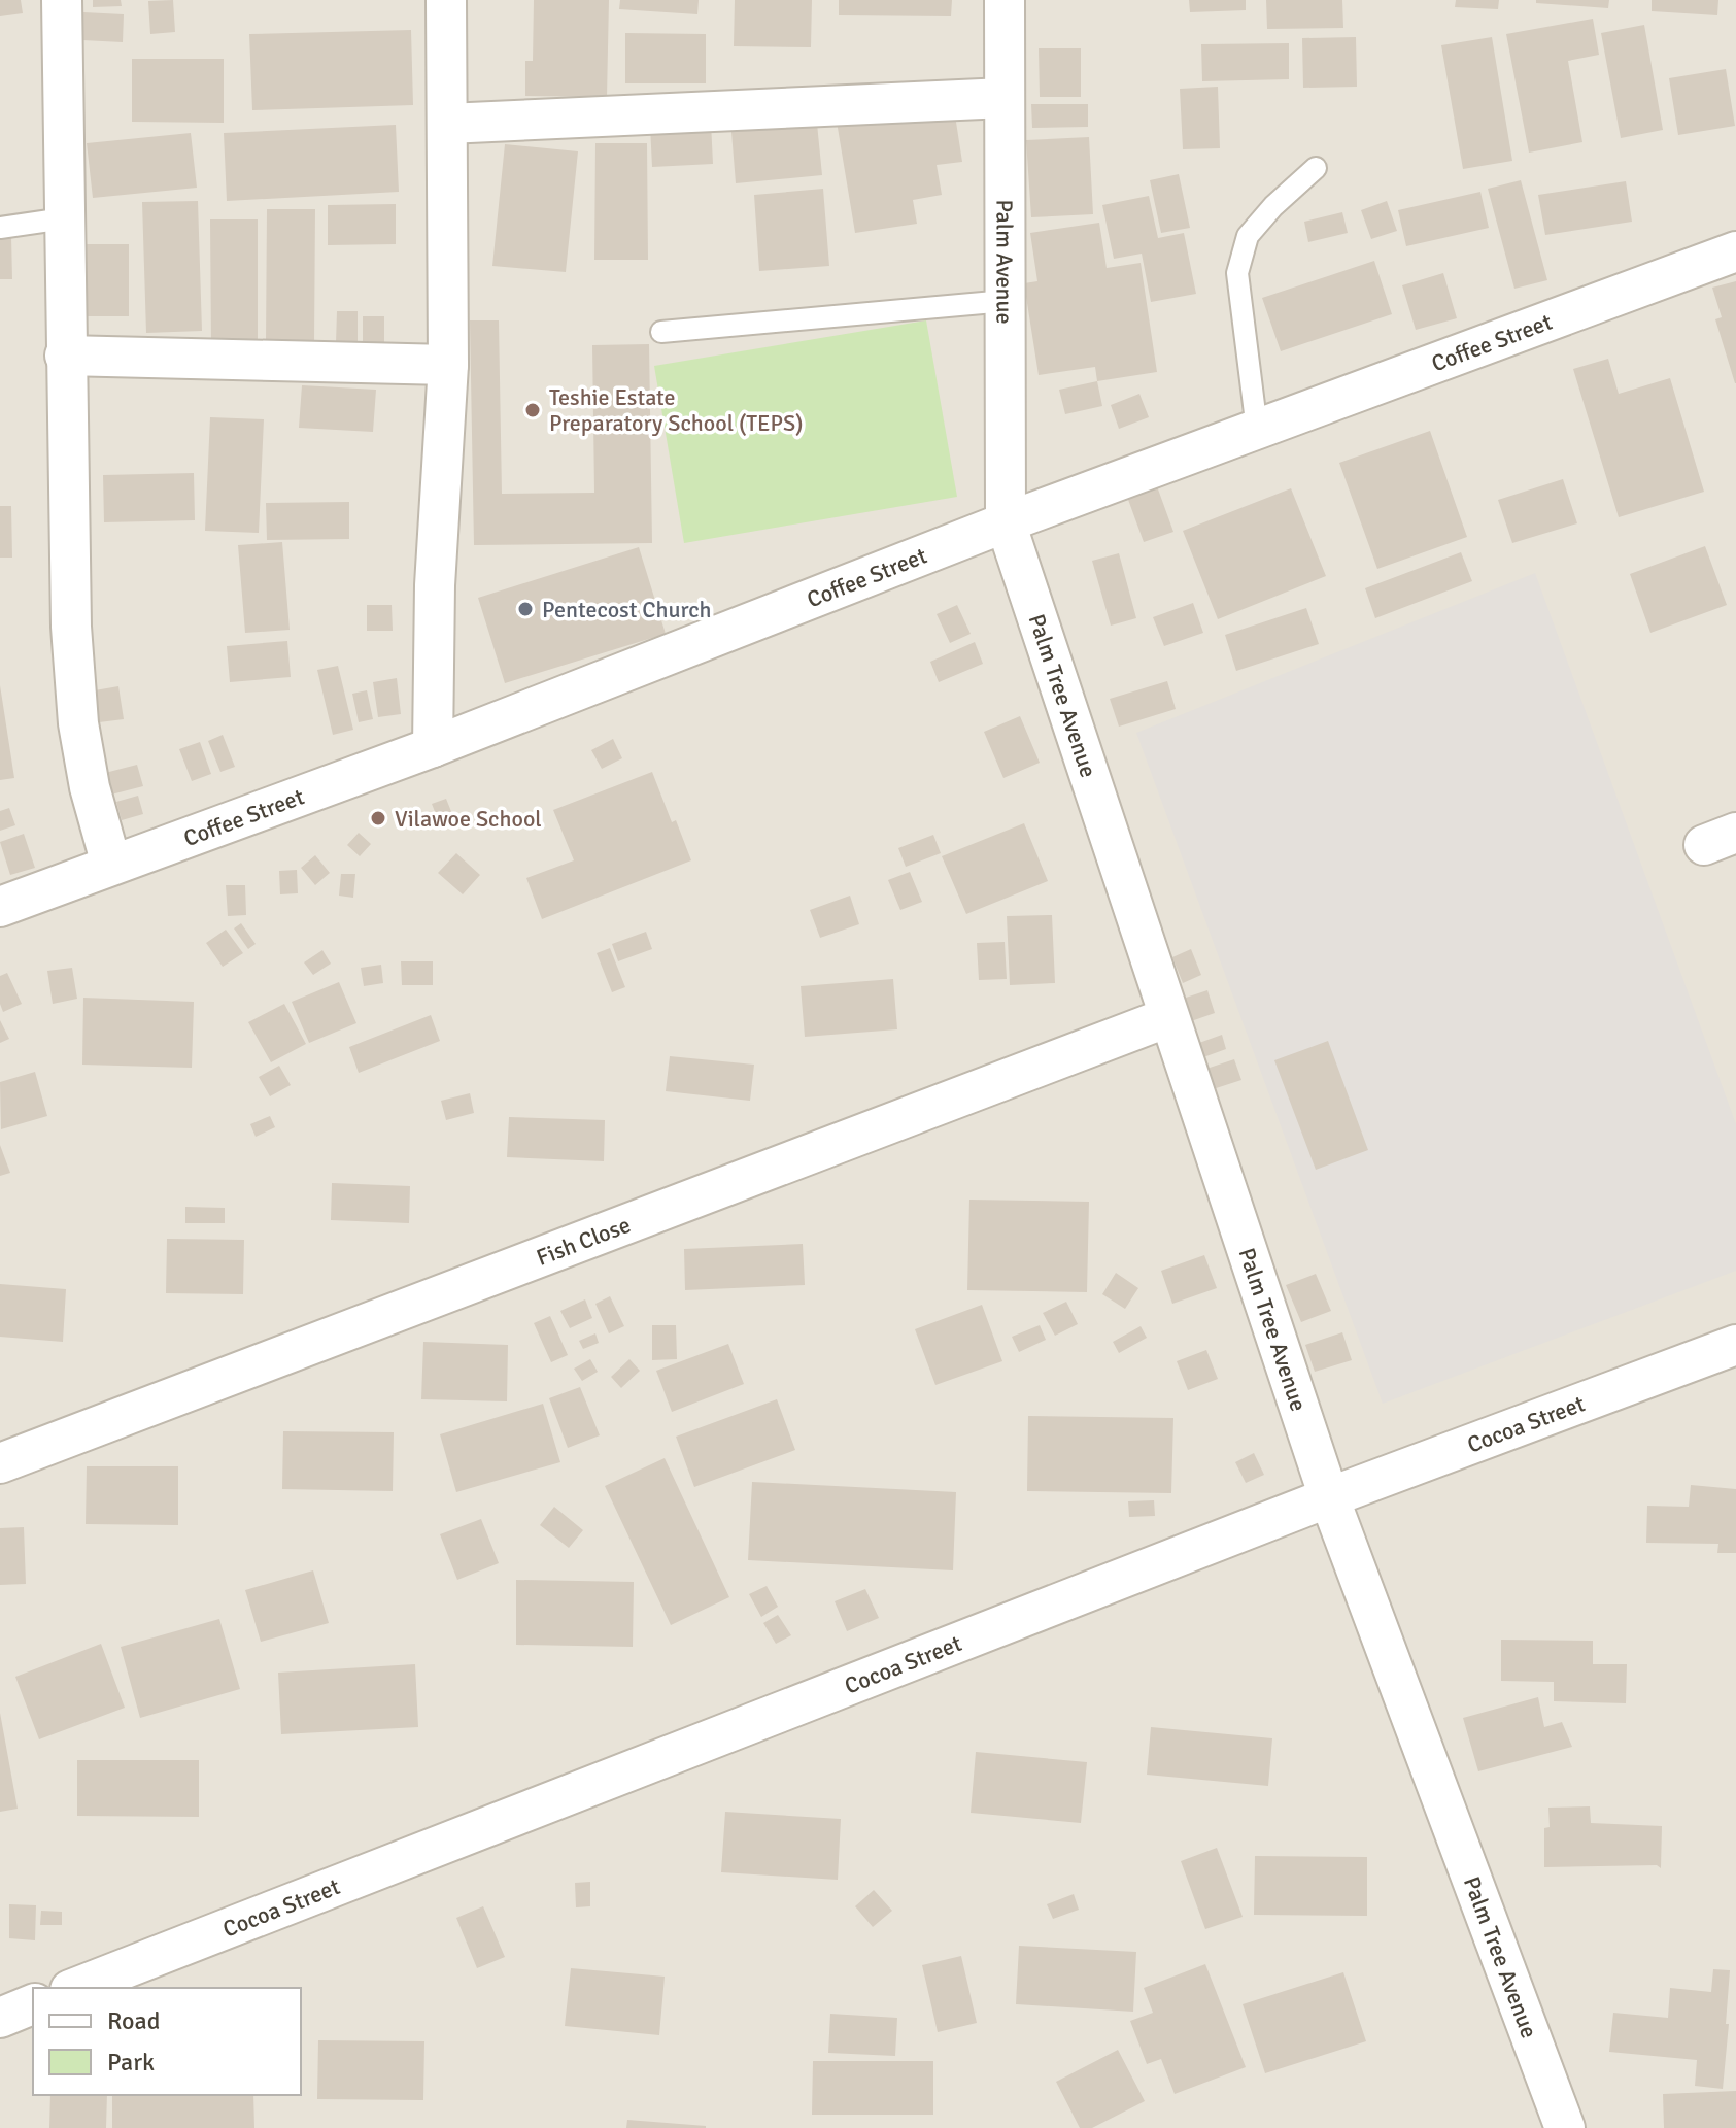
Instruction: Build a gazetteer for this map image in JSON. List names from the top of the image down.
{
  "streets": {
    "street": [
      "Palm Avenue",
      "Coffee Street",
      "Palm Tree Avenue",
      "Fish Close",
      "Cocoa Street"
    ]
  },
  "crossings": [
    ["Palm Avenue", "Coffee Street"],
    ["Palm Avenue", "Palm Tree Avenue"],
    ["Coffee Street", "Palm Tree Avenue"],
    ["Palm Tree Avenue", "Fish Close"],
    ["Palm Tree Avenue", "Cocoa Street"]
  ],
  "places": ["Teshie Estate Preparatory School (TEPS)", "Pentecost Church", "Vilawoe School"],
  "legend": ["Road", "Park"]
}
